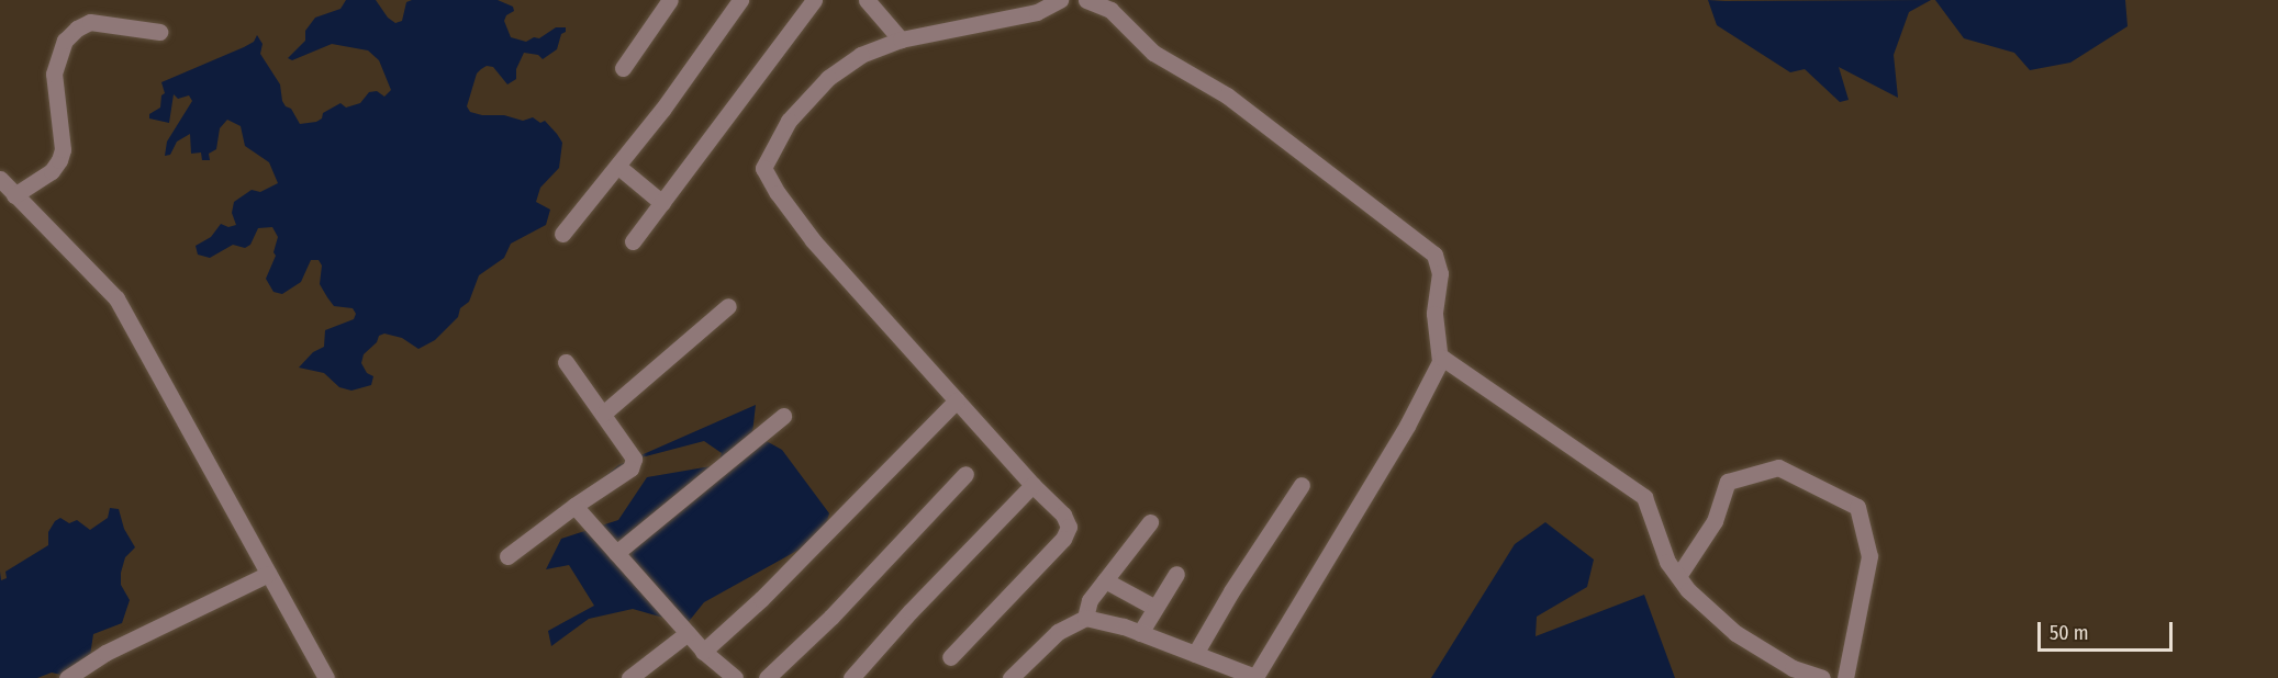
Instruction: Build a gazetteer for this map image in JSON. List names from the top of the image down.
{
  "scale_bar": "50 m"
}
